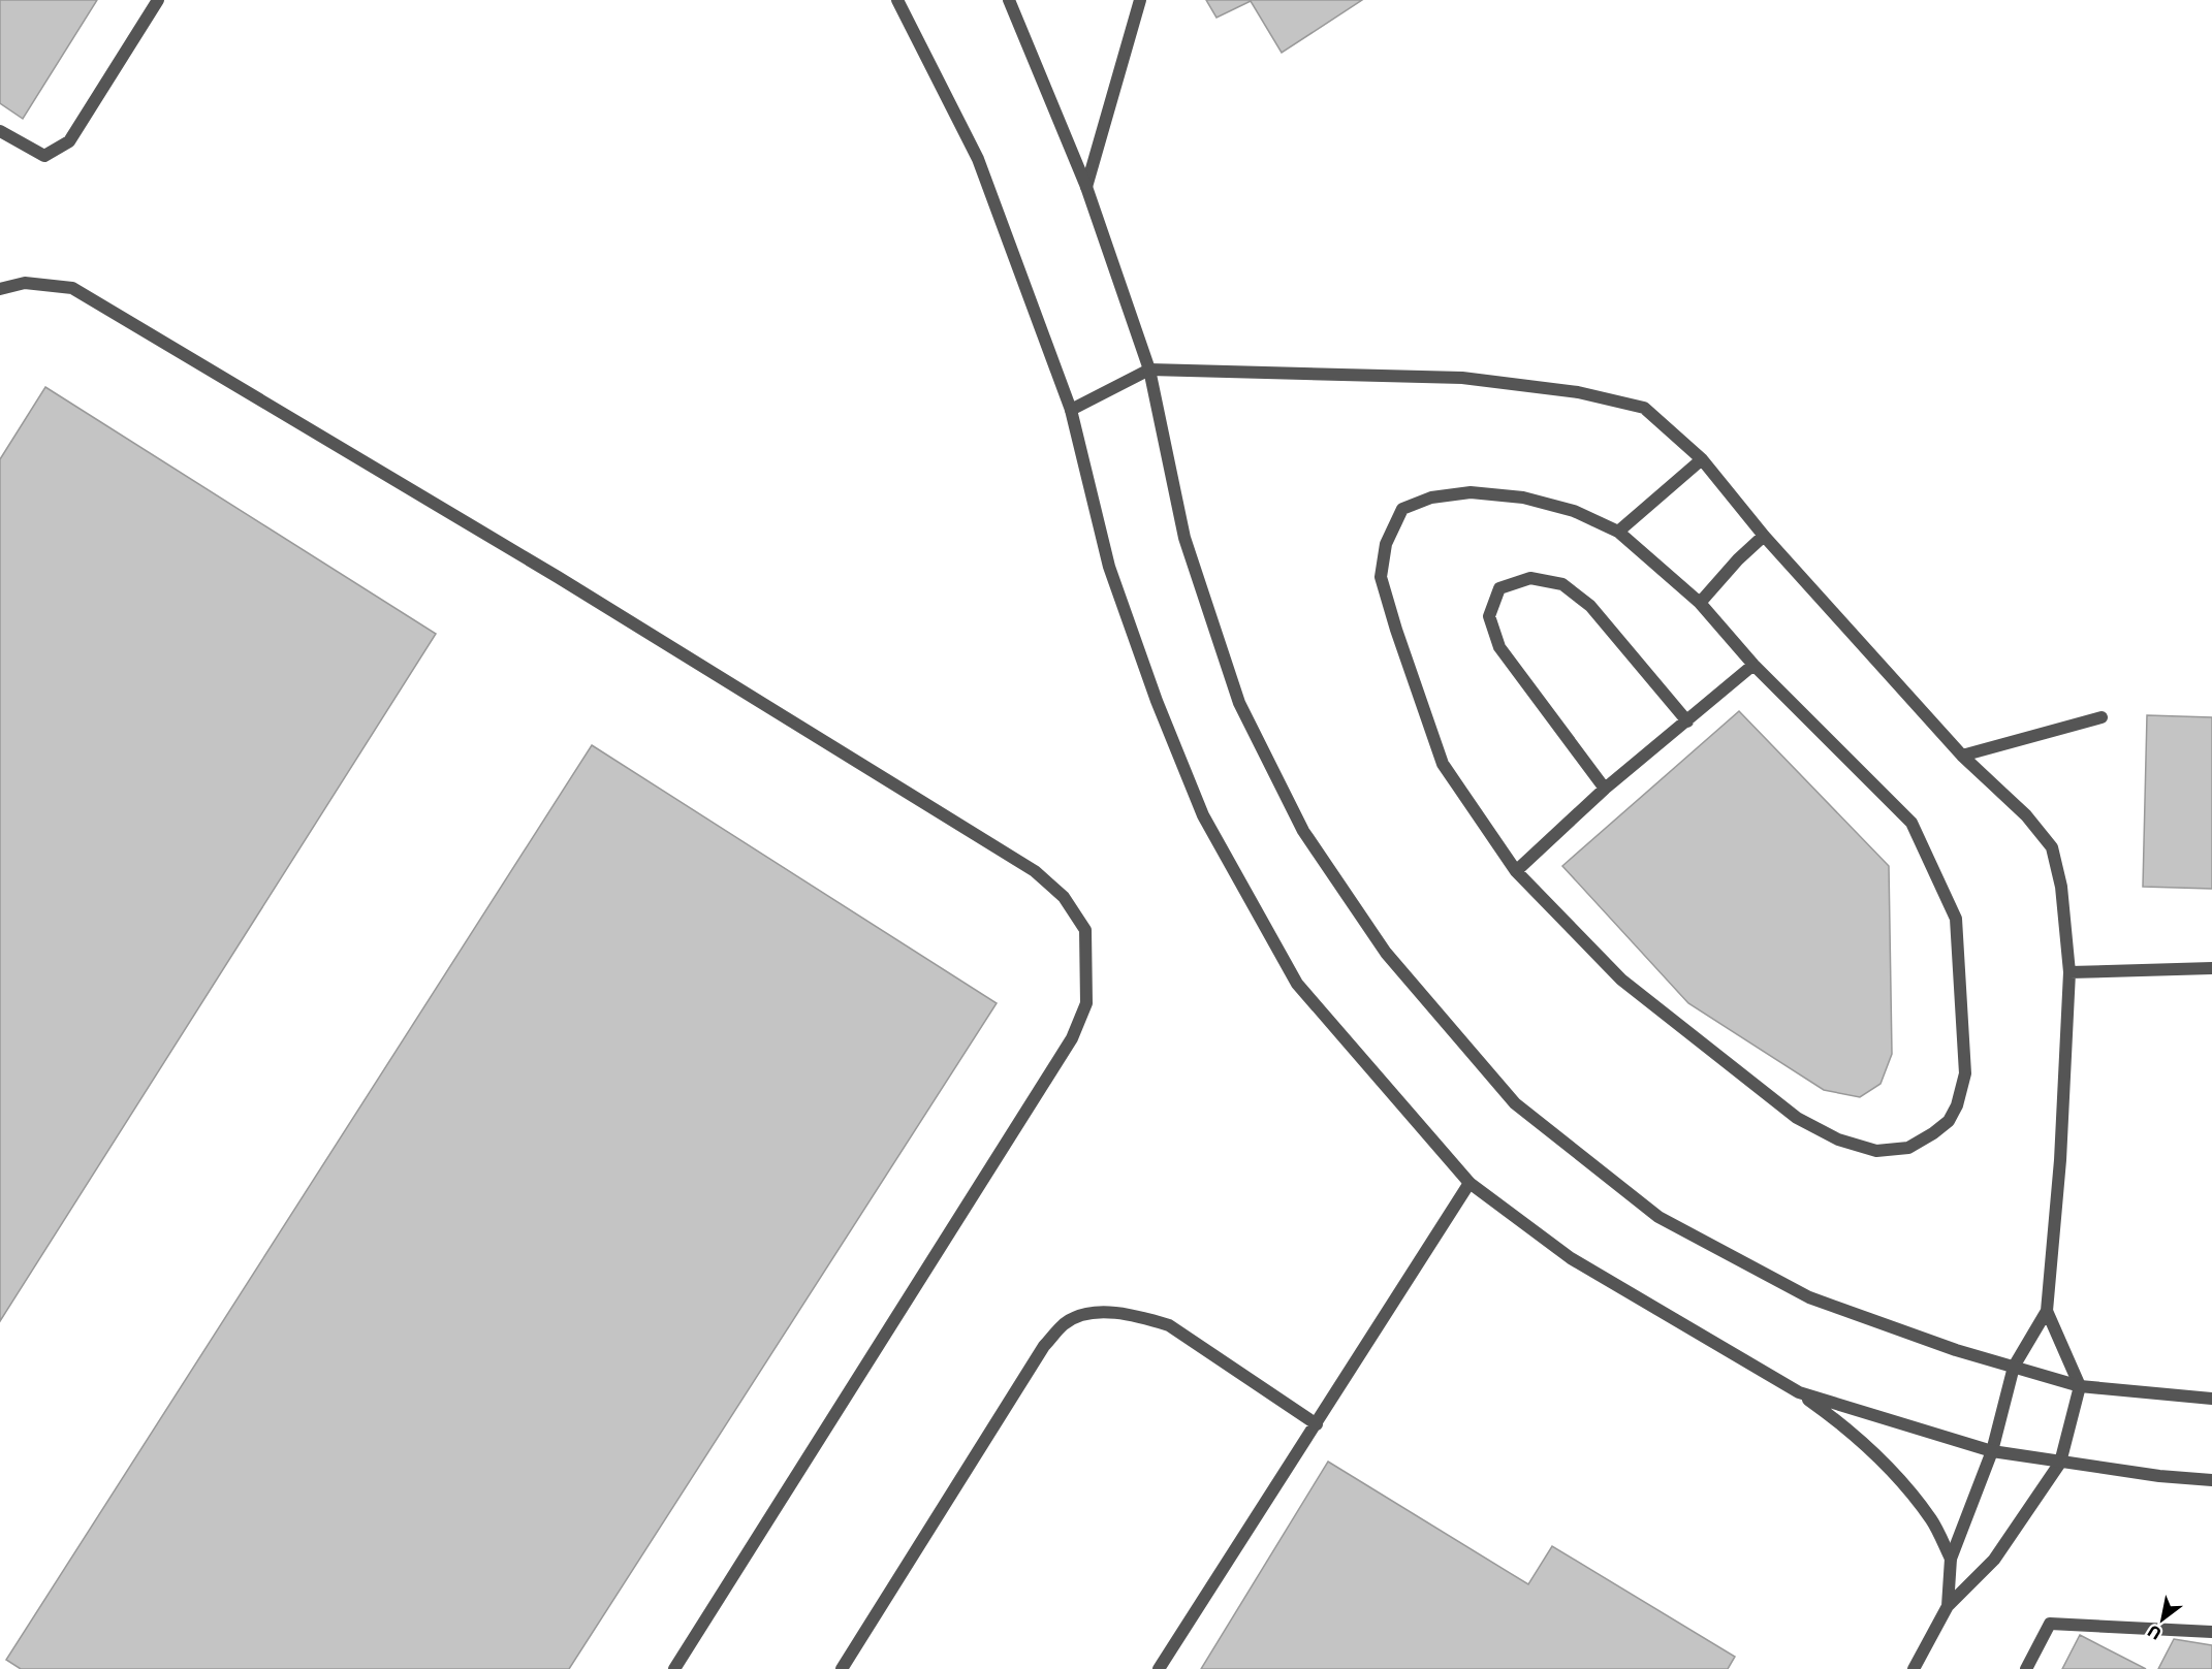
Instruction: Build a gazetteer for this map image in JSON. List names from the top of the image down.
{
  "north": "bottom left"
}
